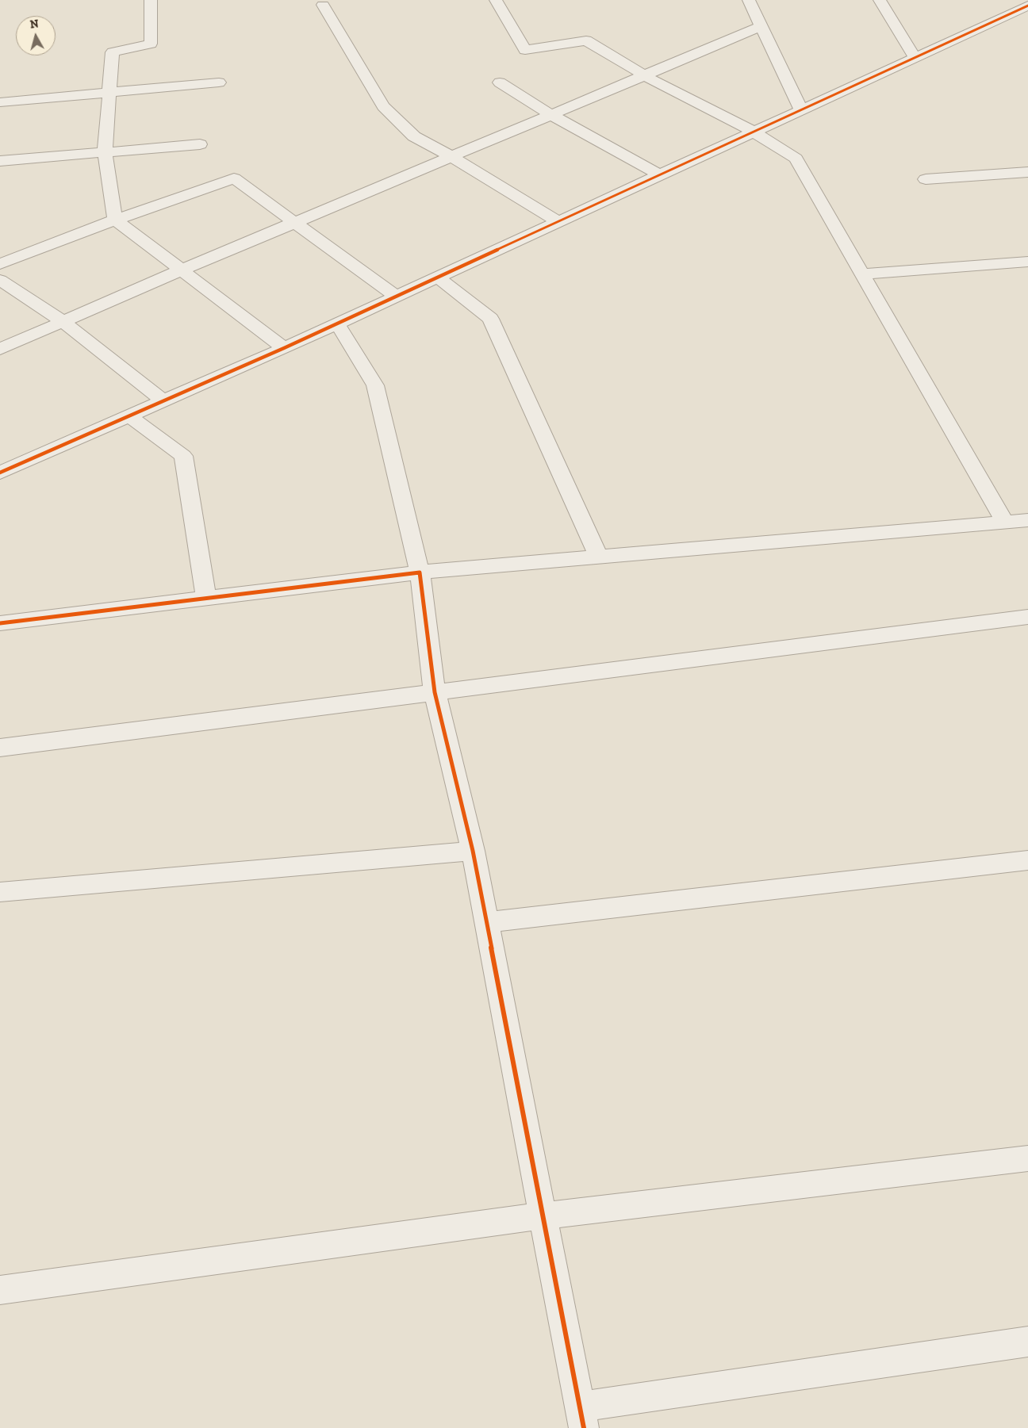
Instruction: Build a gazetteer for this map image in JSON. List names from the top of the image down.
{
  "north": "top"
}
